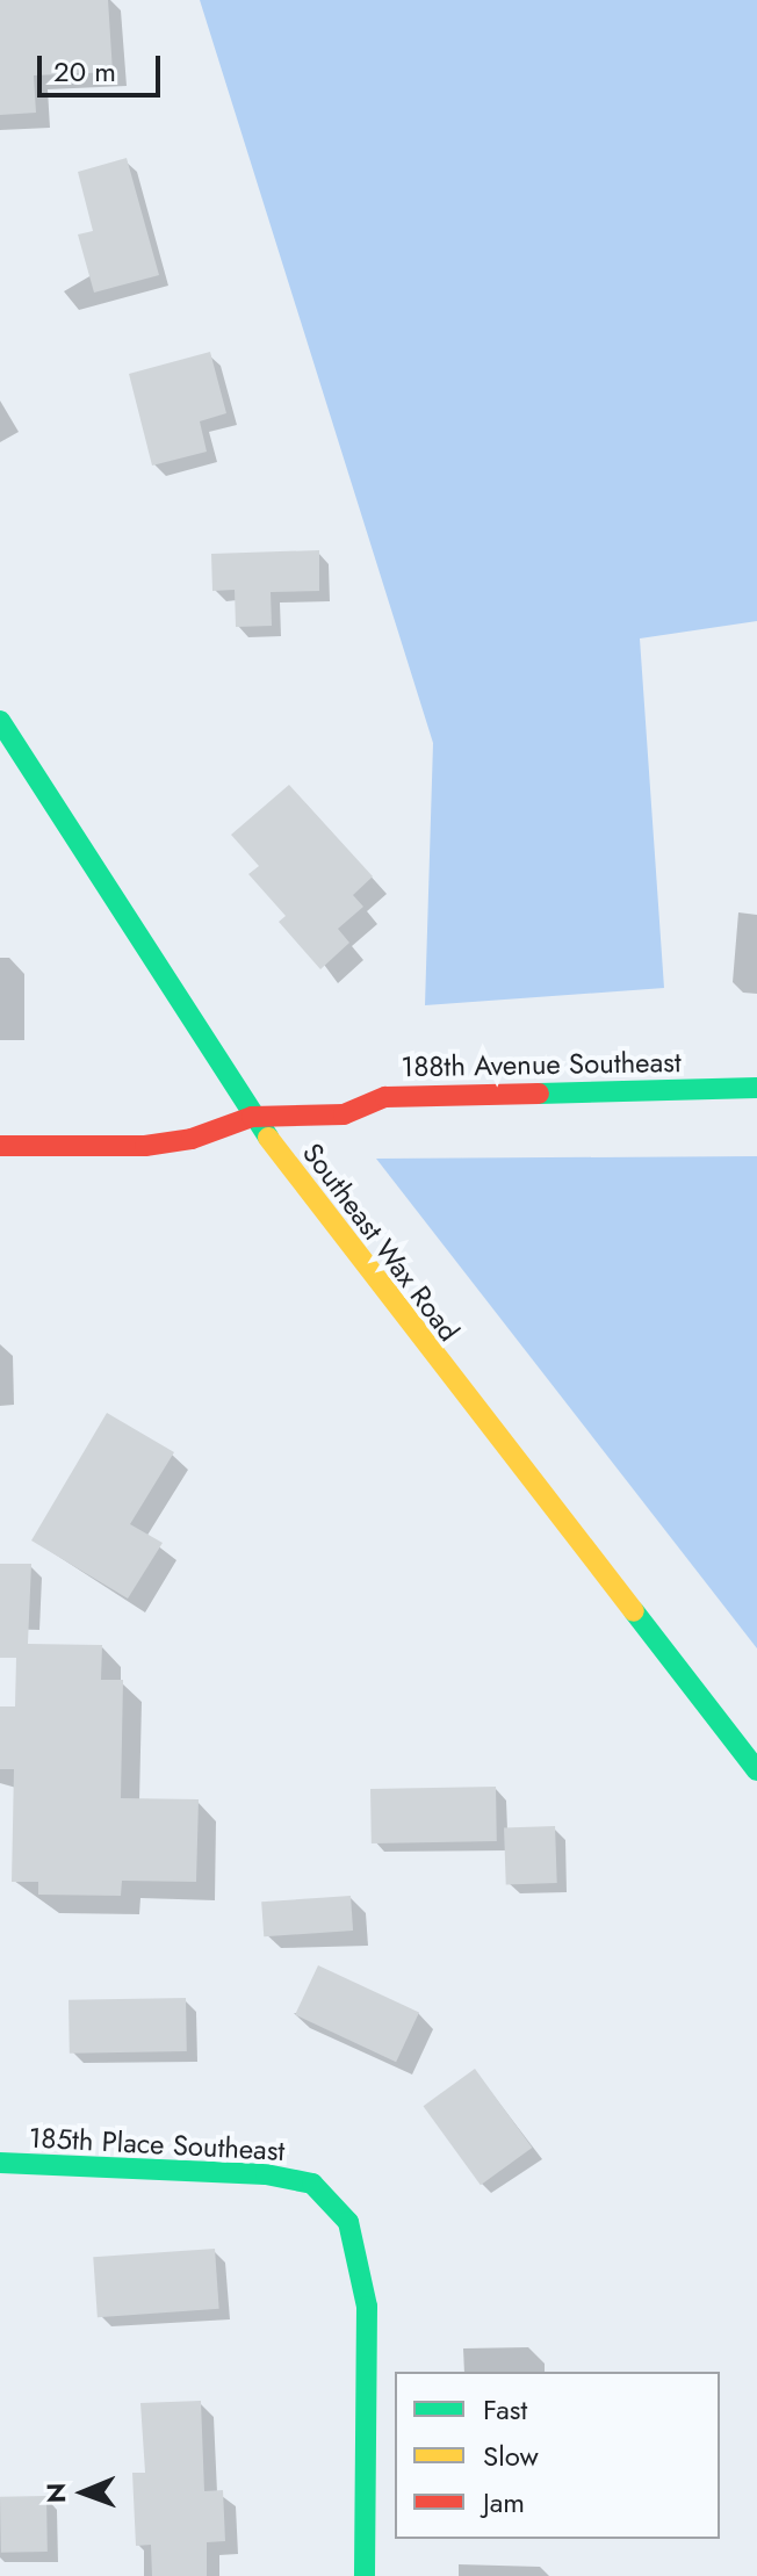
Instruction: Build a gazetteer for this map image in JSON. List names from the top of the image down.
{
  "streets": {
    "street": ["188th Avenue Southeast", "Southeast Wax Road", "185th Place Southeast"]
  },
  "crossings": [
    ["188th Avenue Southeast", "Southeast Wax Road"]
  ],
  "legend": ["Fast", "Slow", "Jam"],
  "scale_bar": "20 m",
  "north": "left"
}
